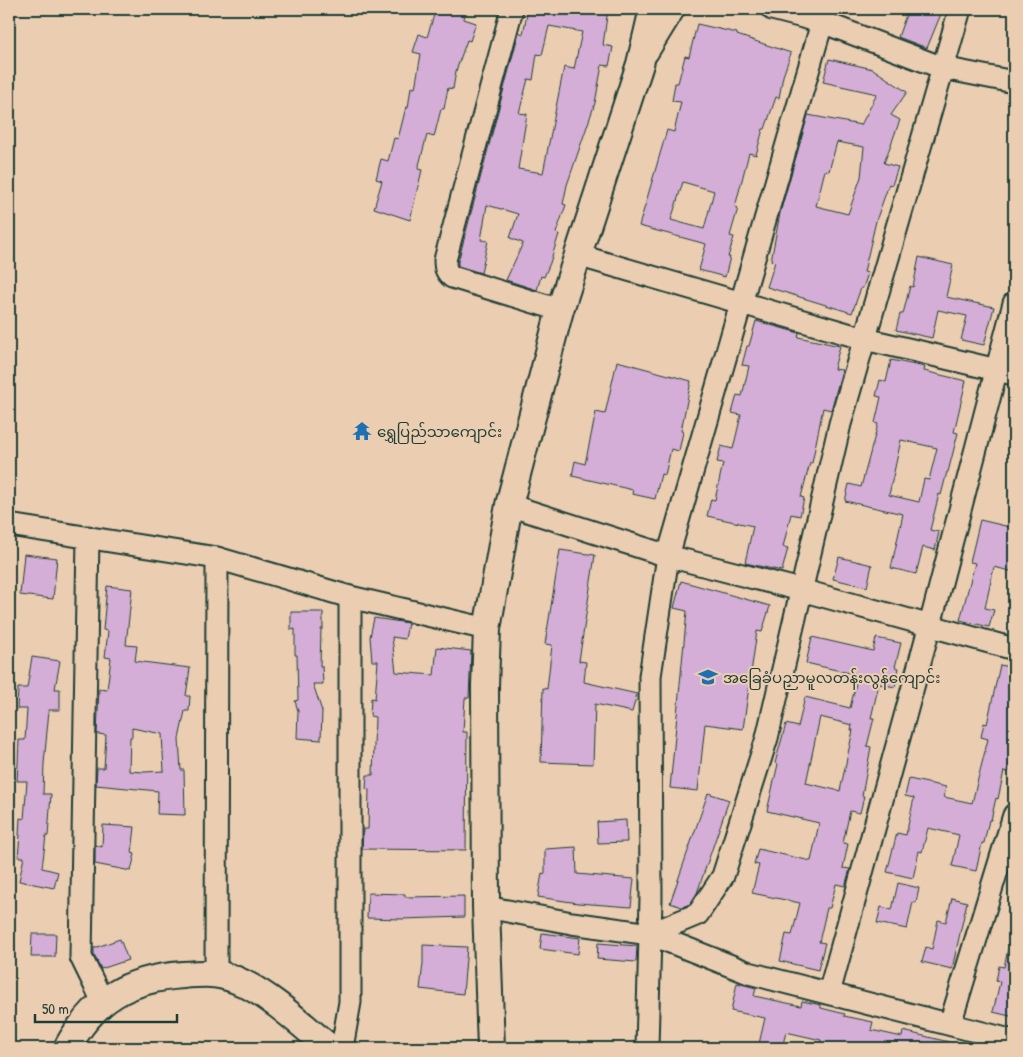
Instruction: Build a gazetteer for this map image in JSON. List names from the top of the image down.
{
  "places": {
    "temple": ["ရွှေပြည်သာကျောင်း"],
    "school or university": ["အခြေခံပညာမူလတန်းလွန်ကျောင်း"]
  },
  "scale_bar": "50 m"
}
